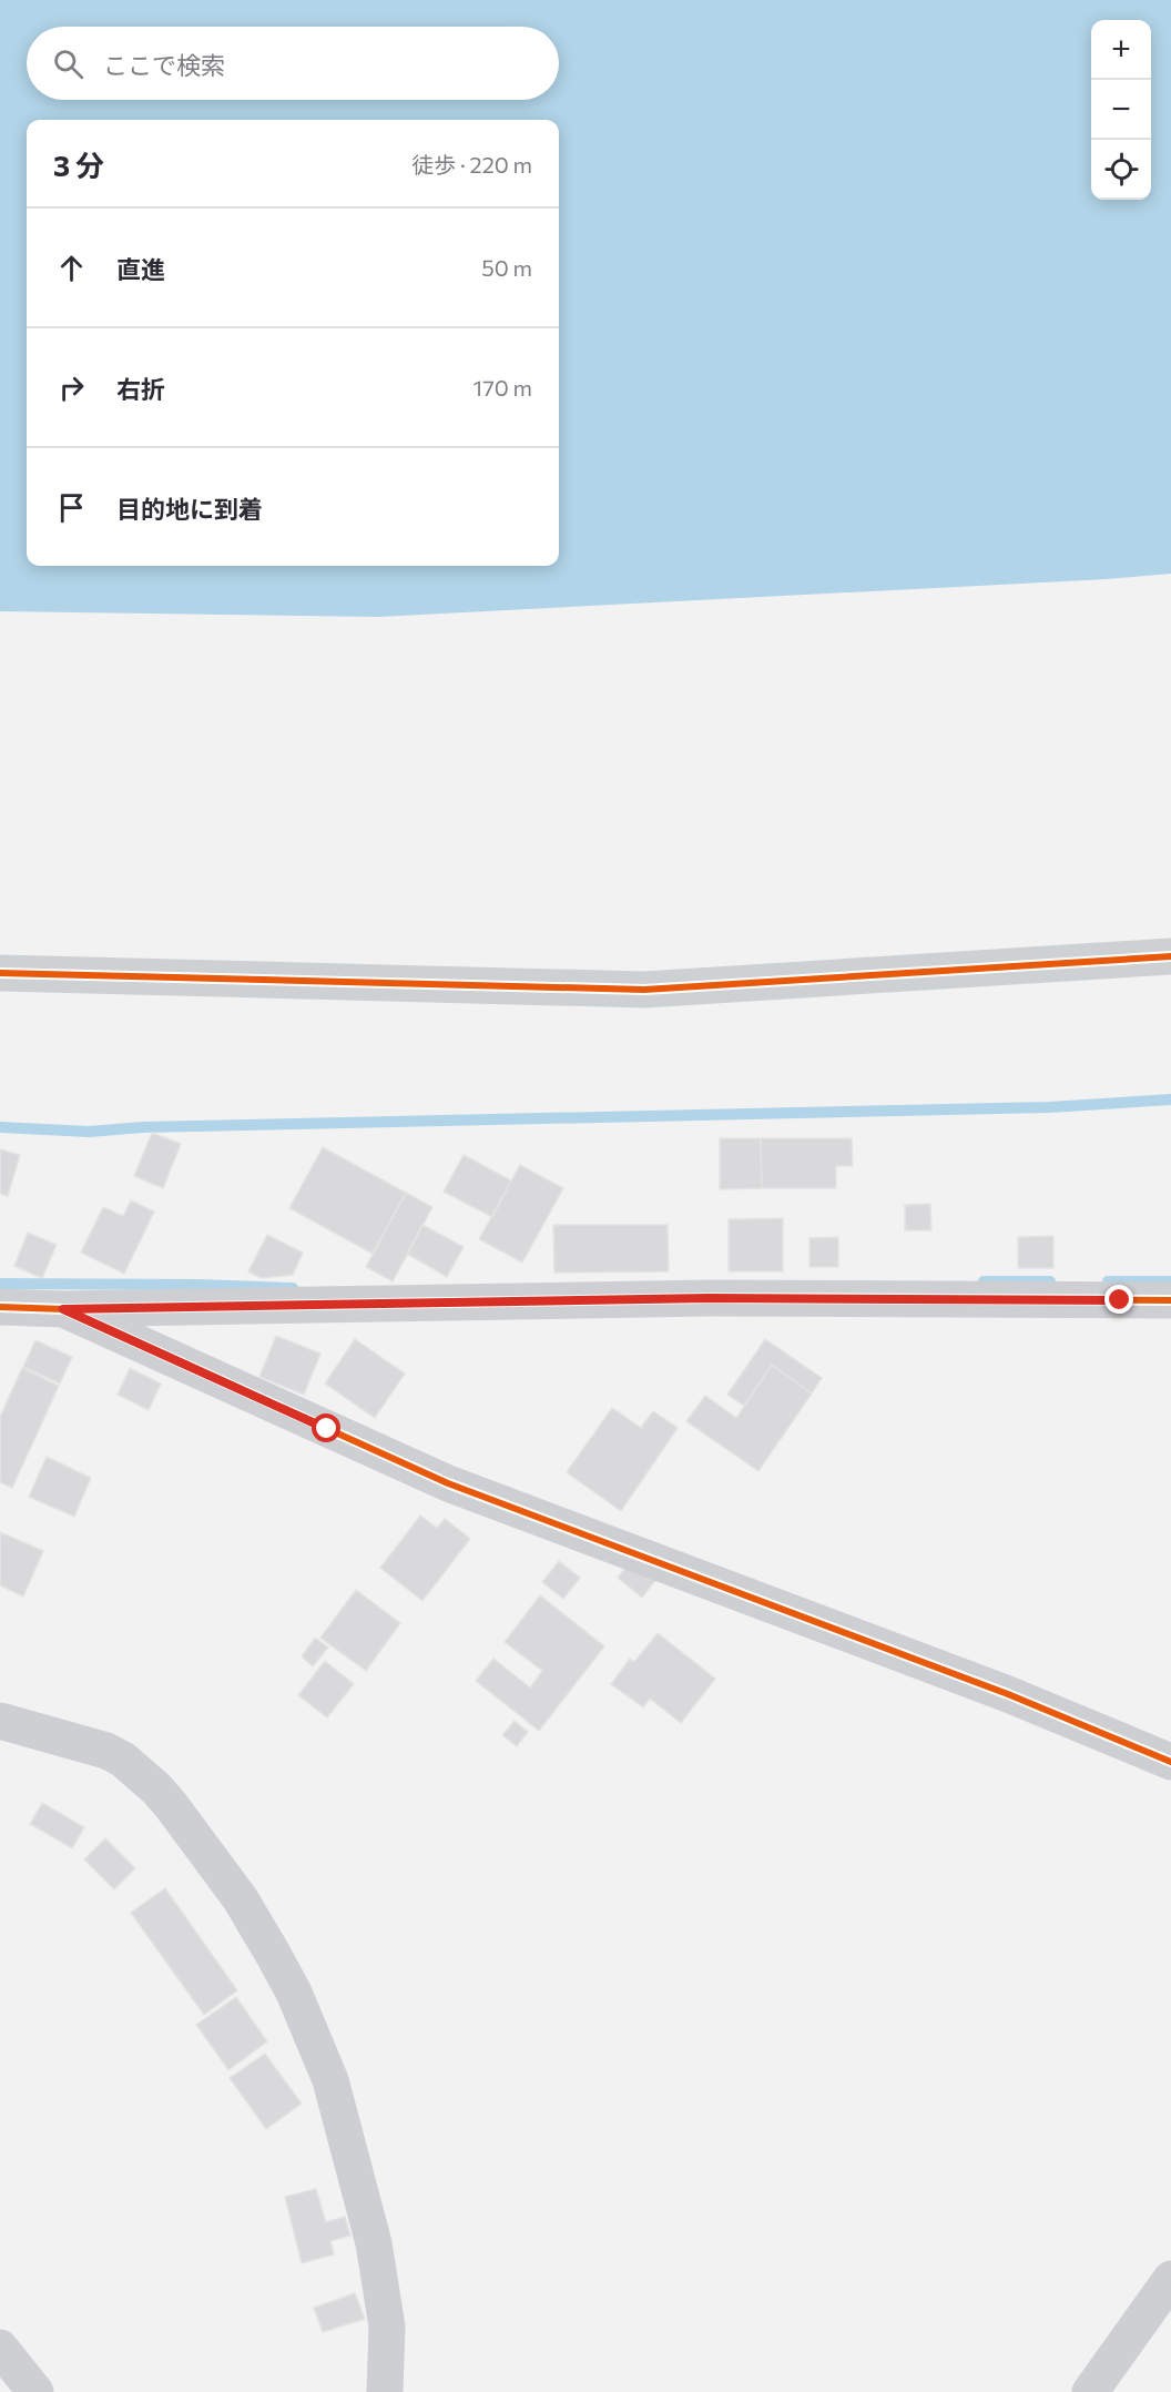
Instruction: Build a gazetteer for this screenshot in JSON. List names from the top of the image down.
{
  "page": {
    "map_buttons": ["+", "−"],
    "search": "ここで検索",
    "heading": ["3 分", "徒歩 · 220 m"],
    "list": [
      ["直進", "50 m"],
      ["右折", "170 m"],
      "目的地に到着"
    ]
  }
}
